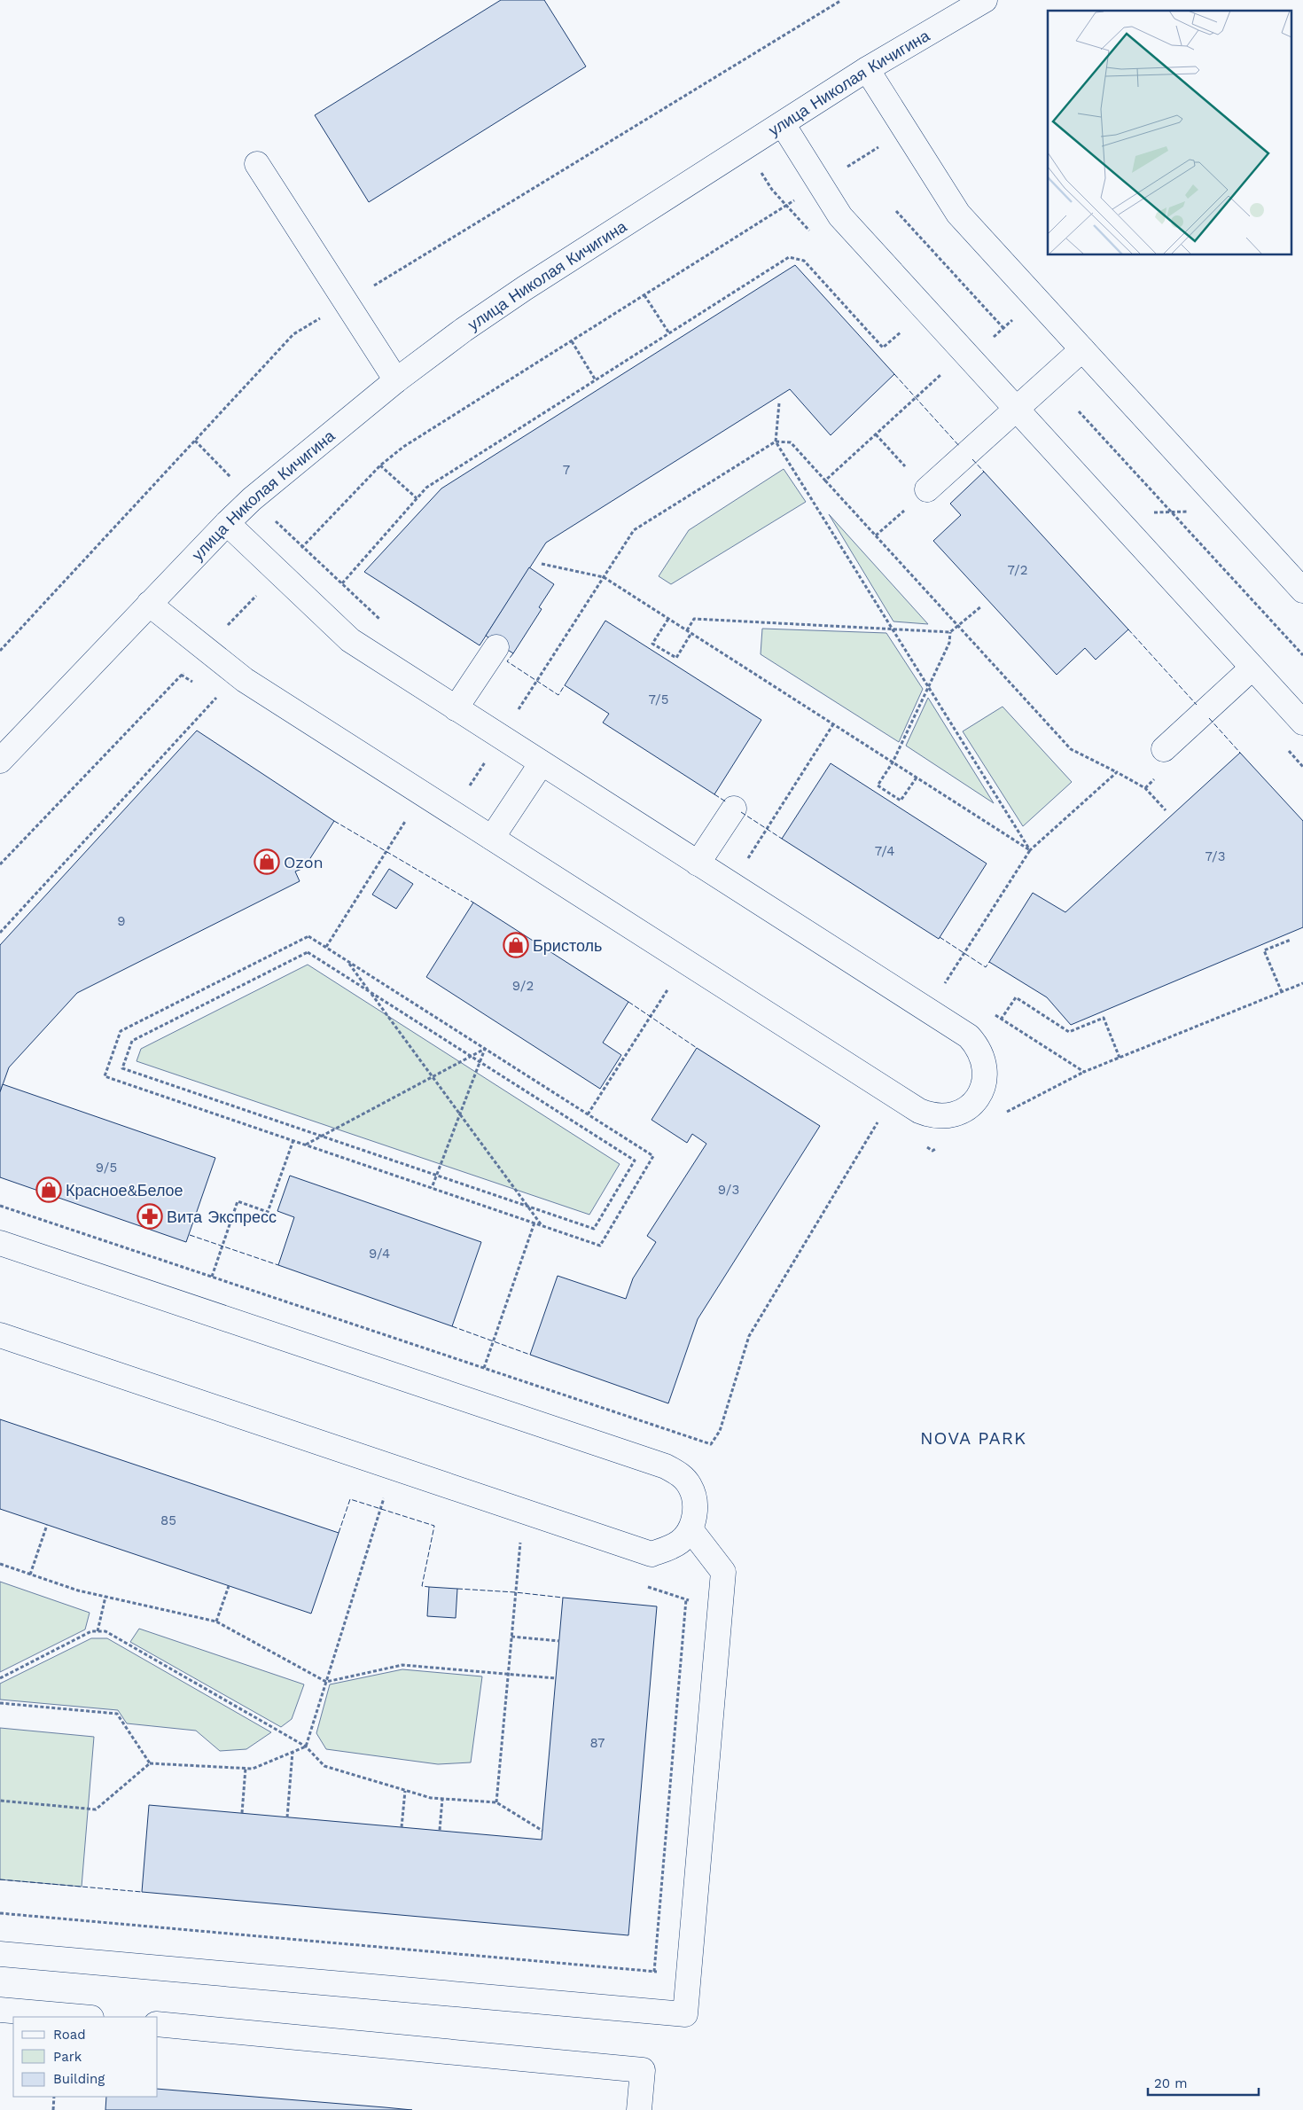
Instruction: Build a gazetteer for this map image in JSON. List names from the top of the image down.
{
  "streets": {
    "street": ["улица Николая Кичигина"]
  },
  "districts": ["NOVA PARK"],
  "places": {
    "shop": ["Ozon", "Бристоль", "Красное&Белое"],
    "pharmacy": ["Вита Экспресс"]
  },
  "house_numbers": [
    "7",
    "7/2",
    "7/5",
    "7/4",
    "7/3",
    "9",
    "9/2",
    "9/5",
    "9/3",
    "9/4",
    "85",
    "87"
  ],
  "legend": ["Road", "Park", "Building"],
  "scale_bar": "20 m"
}
